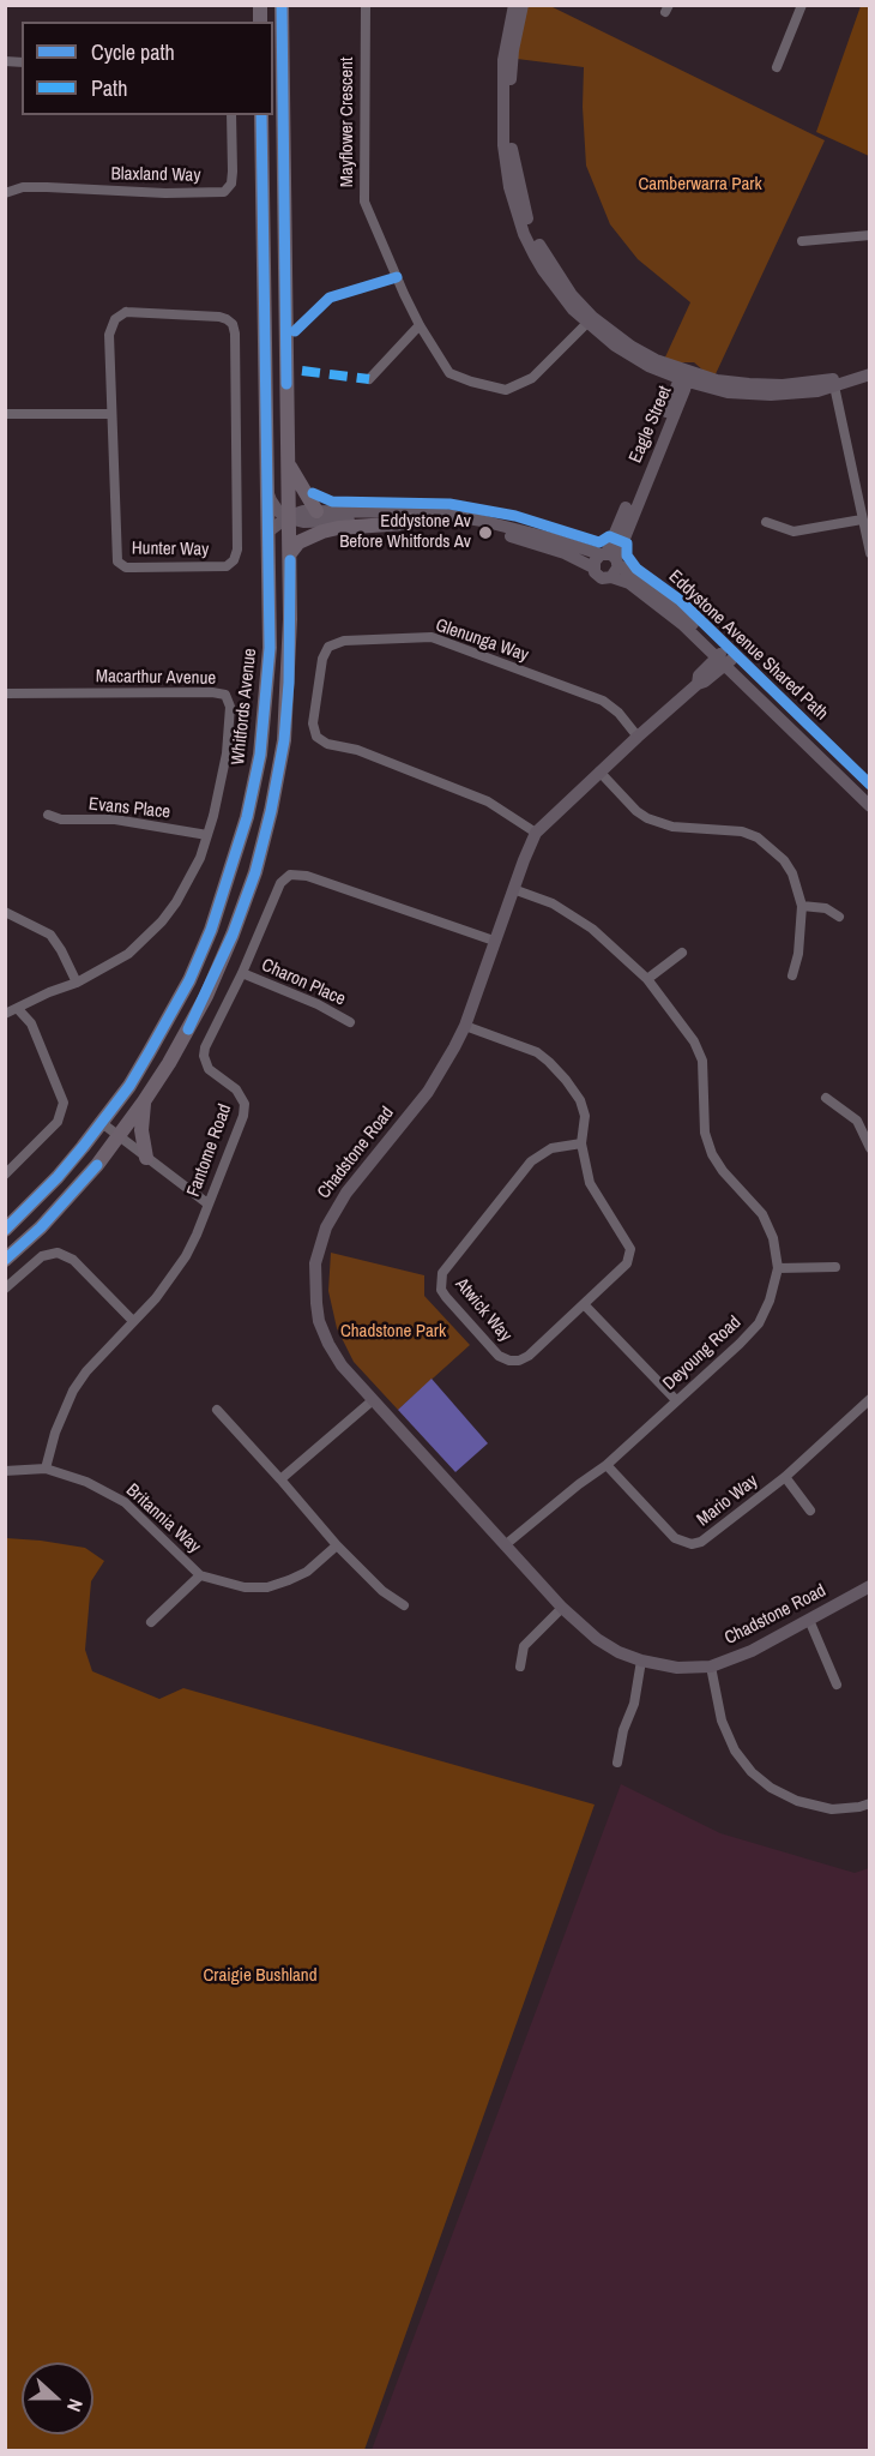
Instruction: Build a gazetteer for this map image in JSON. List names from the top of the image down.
{
  "streets": {
    "main road": ["Whitfords Avenue"],
    "street": [
      "Mayflower Crescent",
      "Blaxland Way",
      "Eagle Street",
      "Hunter Way",
      "Glenunga Way",
      "Macarthur Avenue",
      "Evans Place",
      "Charon Place",
      "Fantome Road",
      "Chadstone Road",
      "Atwick Way",
      "Deyoung Road",
      "Mario Way",
      "Britannia Way"
    ],
    "cycle path": ["Eddystone Avenue Shared Path"]
  },
  "crossings": [
    ["Glenunga Way", "Chadstone Road"],
    ["Macarthur Avenue", "Evans Place"],
    ["Charon Place", "Fantome Road"],
    ["Fantome Road", "Chadstone Road"],
    ["Fantome Road", "Britannia Way"],
    ["Chadstone Road", "Atwick Way"],
    ["Chadstone Road", "Deyoung Road"],
    ["Deyoung Road", "Mario Way"]
  ],
  "parks": ["Camberwarra Park", "Chadstone Park", "Craigie Bushland"],
  "places": ["Eddystone Av Before Whitfords Av"],
  "legend": ["Cycle path", "Path"],
  "north": "right"
}
